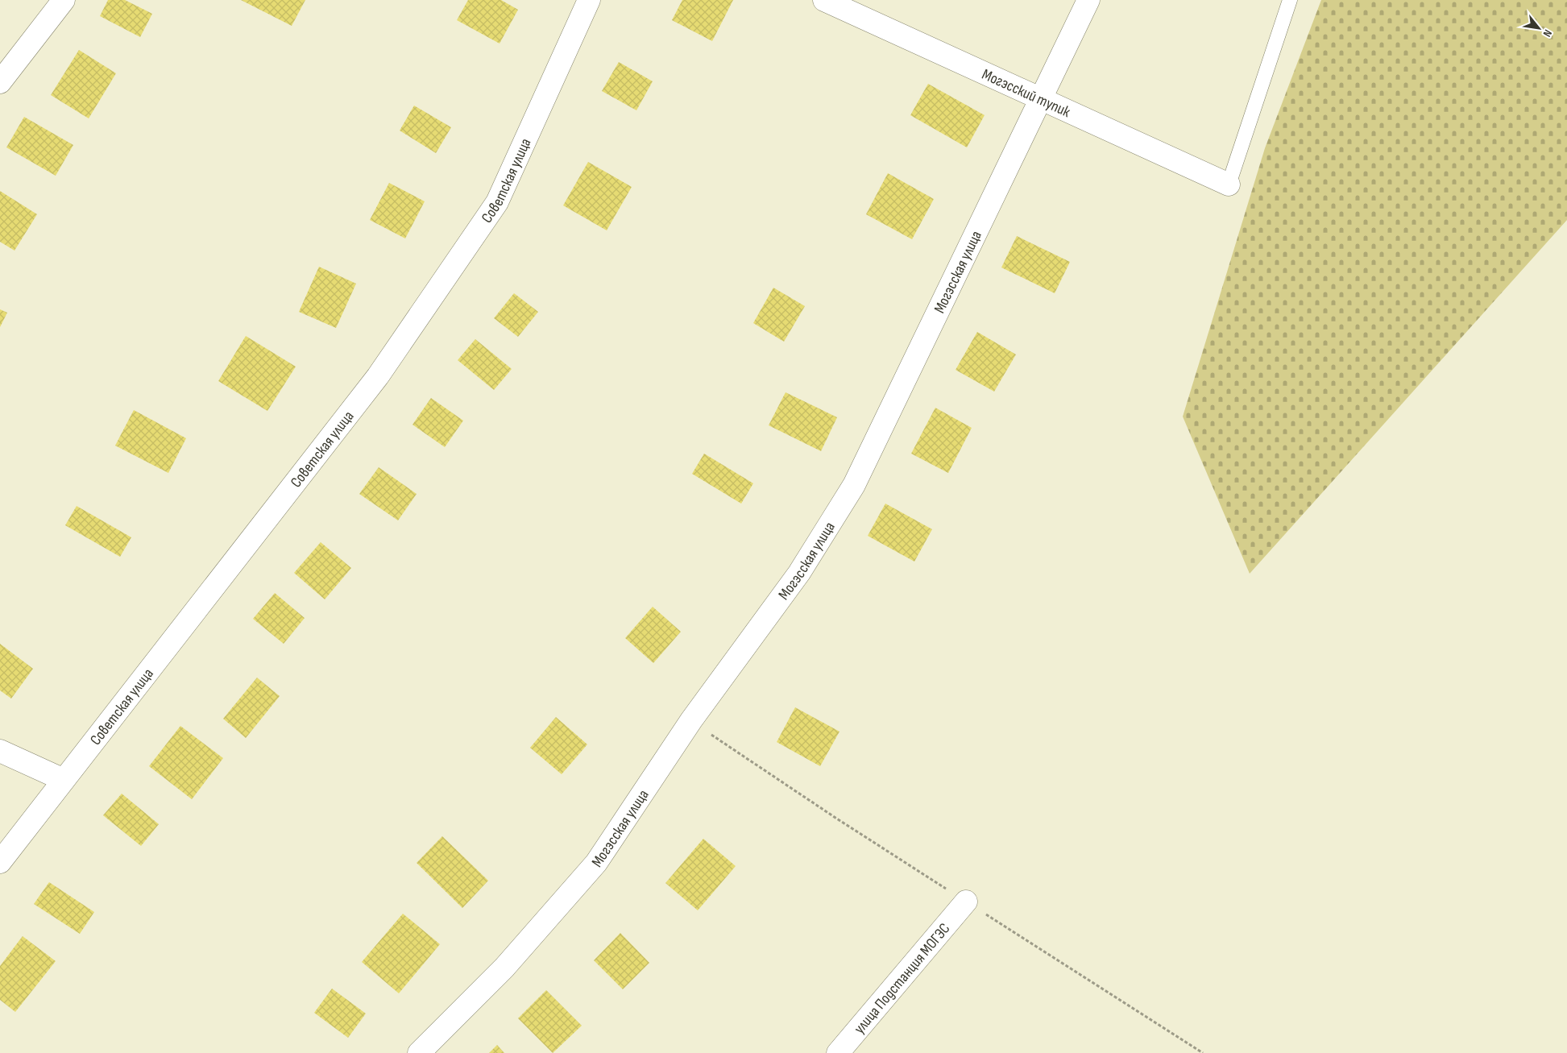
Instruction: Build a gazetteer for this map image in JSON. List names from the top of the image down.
{
  "streets": {
    "street": [
      "Могэсский тупик",
      "Советская улица",
      "Могэсская улица",
      "улица Подстанция МОГЭС"
    ]
  },
  "crossings": [
    ["Могэсский тупик", "Могэсская улица"]
  ],
  "north": "bottom right"
}
